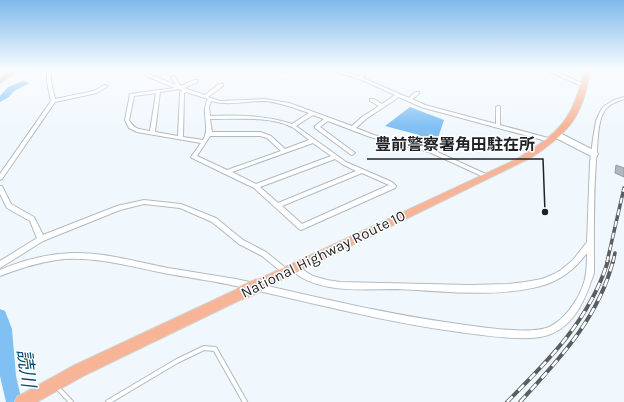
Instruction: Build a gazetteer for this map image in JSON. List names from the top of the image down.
{
  "streets": {
    "highway": ["National Highway Route 10"]
  },
  "water": ["読川"],
  "places": ["豊前警察署角田駐在所"]
}
